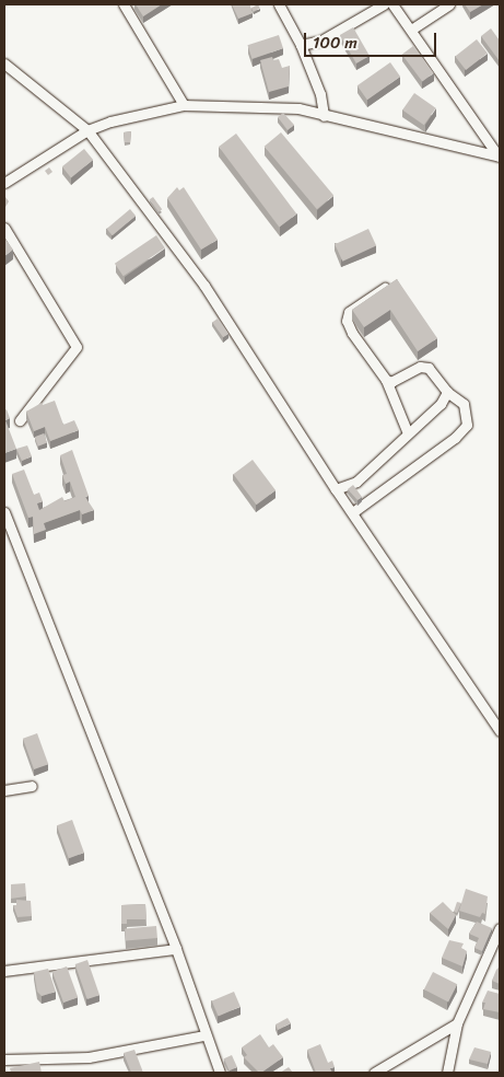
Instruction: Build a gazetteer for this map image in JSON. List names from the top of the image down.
{
  "scale_bar": "100 m"
}
